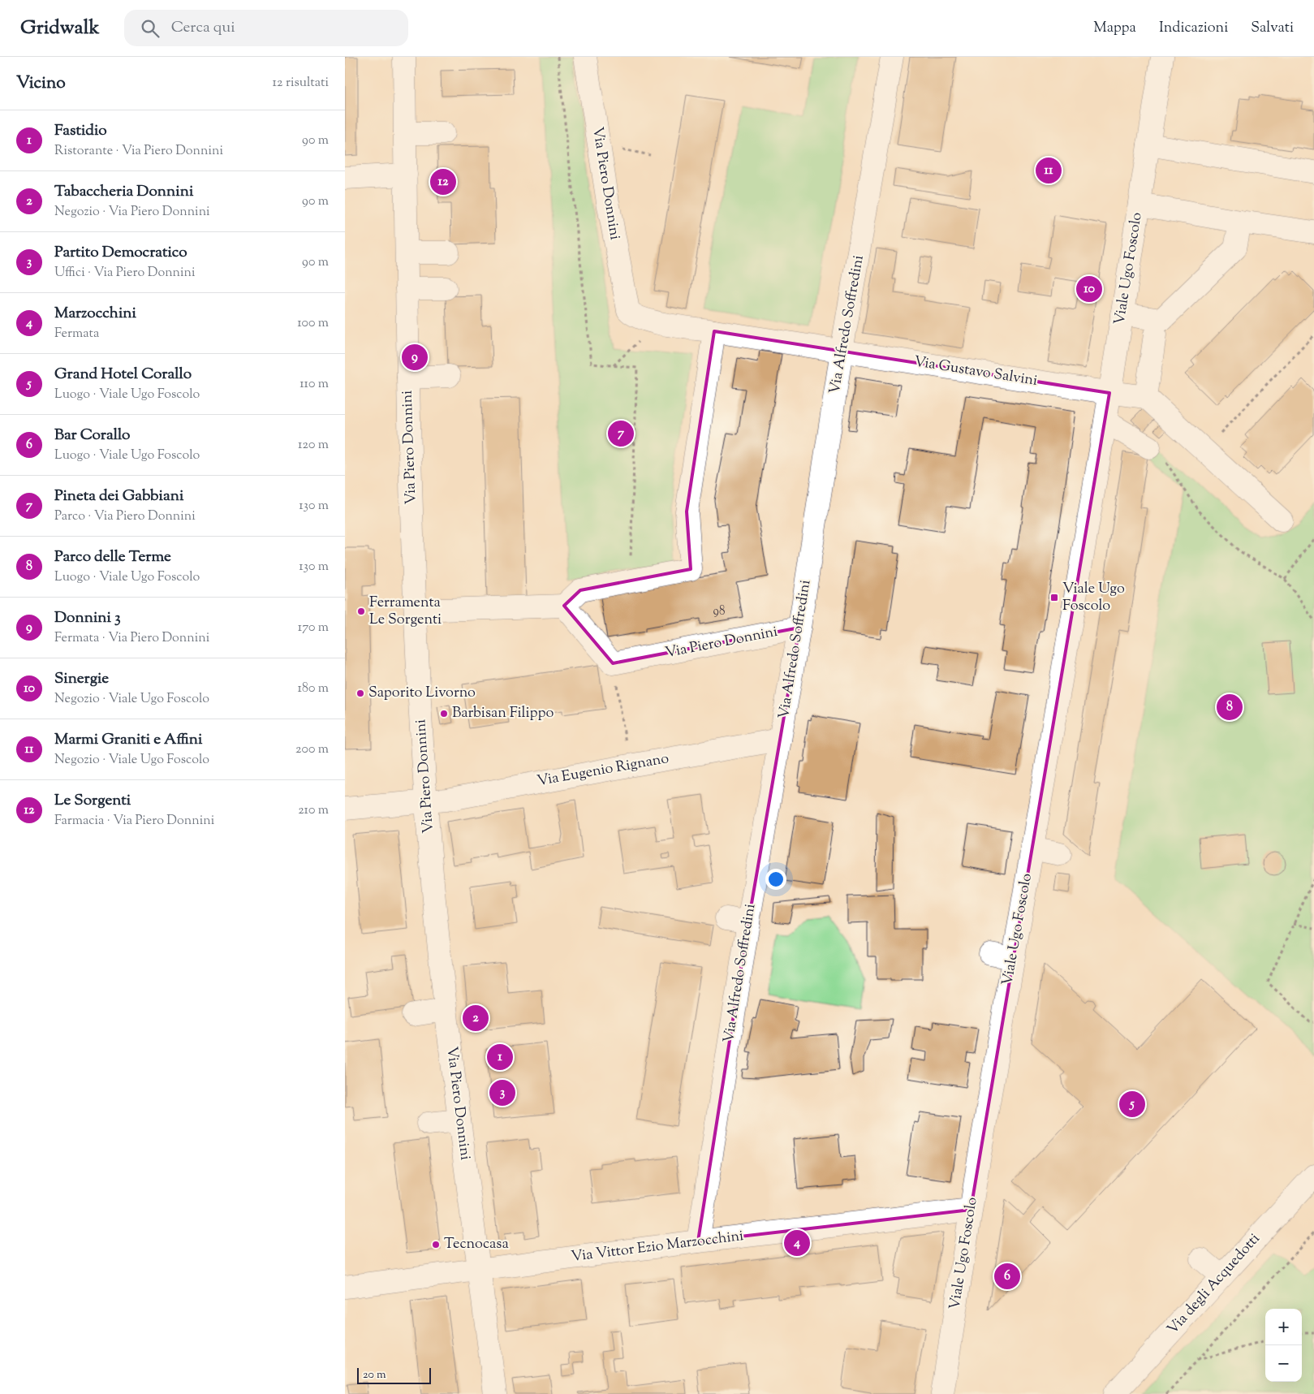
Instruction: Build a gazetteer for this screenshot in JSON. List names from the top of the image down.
{
  "streets": {
    "street": [
      "Via Piero Donnini",
      "Viale Ugo Foscolo",
      "Via Alfredo Soffredini",
      "Via Gustavo Salvini",
      "Via Eugenio Rignano",
      "Via Vittor Ezio Marzocchini",
      "Via degli Acquedotti"
    ]
  },
  "crossings": [
    ["Via Piero Donnini", "Via Alfredo Soffredini"],
    ["Via Piero Donnini", "Via Gustavo Salvini"],
    ["Via Piero Donnini", "Via Eugenio Rignano"],
    ["Via Piero Donnini", "Via Vittor Ezio Marzocchini"],
    ["Viale Ugo Foscolo", "Via Gustavo Salvini"],
    ["Viale Ugo Foscolo", "Via Vittor Ezio Marzocchini"],
    ["Via Alfredo Soffredini", "Via Gustavo Salvini"],
    ["Via Alfredo Soffredini", "Via Eugenio Rignano"],
    ["Via Alfredo Soffredini", "Via Vittor Ezio Marzocchini"]
  ],
  "places": {
    "transit": ["Viale Ugo Foscolo"],
    "other": [
      "Ferramenta Le Sorgenti",
      "Saporito Livorno",
      "Barbisan Filippo",
      "Tecnocasa"
    ]
  },
  "house_numbers": ["98"],
  "scale_bar": "20 m",
  "page": {
    "header": "Gridwalk",
    "search": "Cerca qui",
    "nav": ["Mappa", "Indicazioni", "Salvati"],
    "heading": ["Vicino", "12 risultati"],
    "list": [
      {
        "mark": "1",
        "name": "Fastidio",
        "note": "Ristorante · Via Piero Donnini",
        "value": "90 m"
      },
      {
        "mark": "2",
        "name": "Tabaccheria Donnini",
        "note": "Negozio · Via Piero Donnini",
        "value": "90 m"
      },
      {
        "mark": "3",
        "name": "Partito Democratico",
        "note": "Uffici · Via Piero Donnini",
        "value": "90 m"
      },
      {
        "mark": "4",
        "name": "Marzocchini",
        "note": "Fermata",
        "value": "100 m"
      },
      {
        "mark": "5",
        "name": "Grand Hotel Corallo",
        "note": "Luogo · Viale Ugo Foscolo",
        "value": "110 m"
      },
      {
        "mark": "6",
        "name": "Bar Corallo",
        "note": "Luogo · Viale Ugo Foscolo",
        "value": "120 m"
      },
      {
        "mark": "7",
        "name": "Pineta dei Gabbiani",
        "note": "Parco · Via Piero Donnini",
        "value": "130 m"
      },
      {
        "mark": "8",
        "name": "Parco delle Terme",
        "note": "Luogo · Viale Ugo Foscolo",
        "value": "130 m"
      },
      {
        "mark": "9",
        "name": "Donnini 3",
        "note": "Fermata · Via Piero Donnini",
        "value": "170 m"
      },
      {
        "mark": "10",
        "name": "Sinergie",
        "note": "Negozio · Viale Ugo Foscolo",
        "value": "180 m"
      },
      {
        "mark": "11",
        "name": "Marmi Graniti e Affini",
        "note": "Negozio · Viale Ugo Foscolo",
        "value": "200 m"
      },
      {
        "mark": "12",
        "name": "Le Sorgenti",
        "note": "Farmacia · Via Piero Donnini",
        "value": "210 m"
      }
    ],
    "pins": [
      "11",
      "12",
      "10",
      "9",
      "7",
      "8",
      "2",
      "1",
      "3",
      "5",
      "4",
      "6"
    ],
    "map_buttons": ["+", "−"],
    "scale": "20 m"
  }
}
